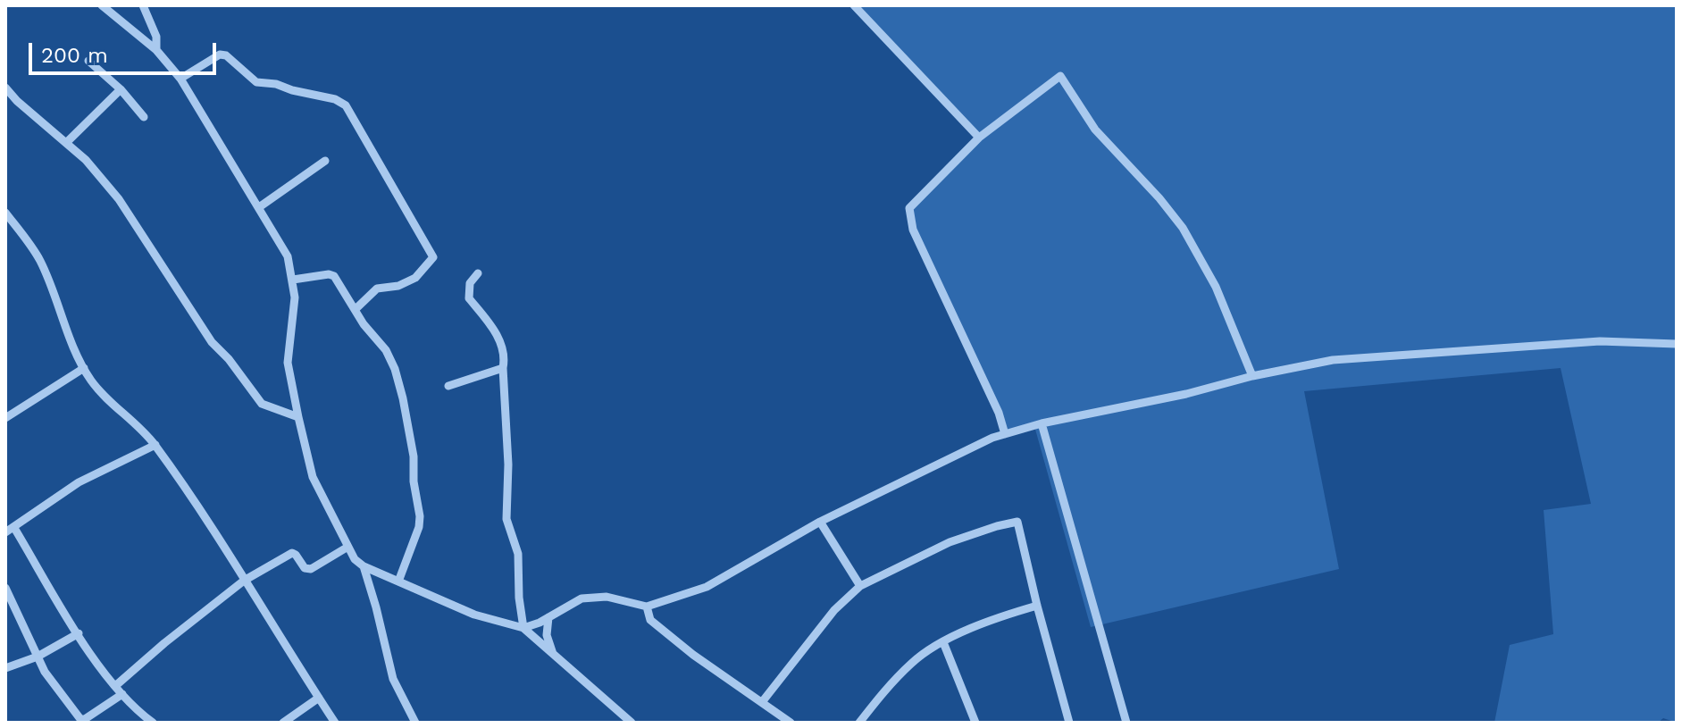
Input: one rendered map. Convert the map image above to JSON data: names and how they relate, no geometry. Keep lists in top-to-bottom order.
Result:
{
  "scale_bar": "200 m"
}
